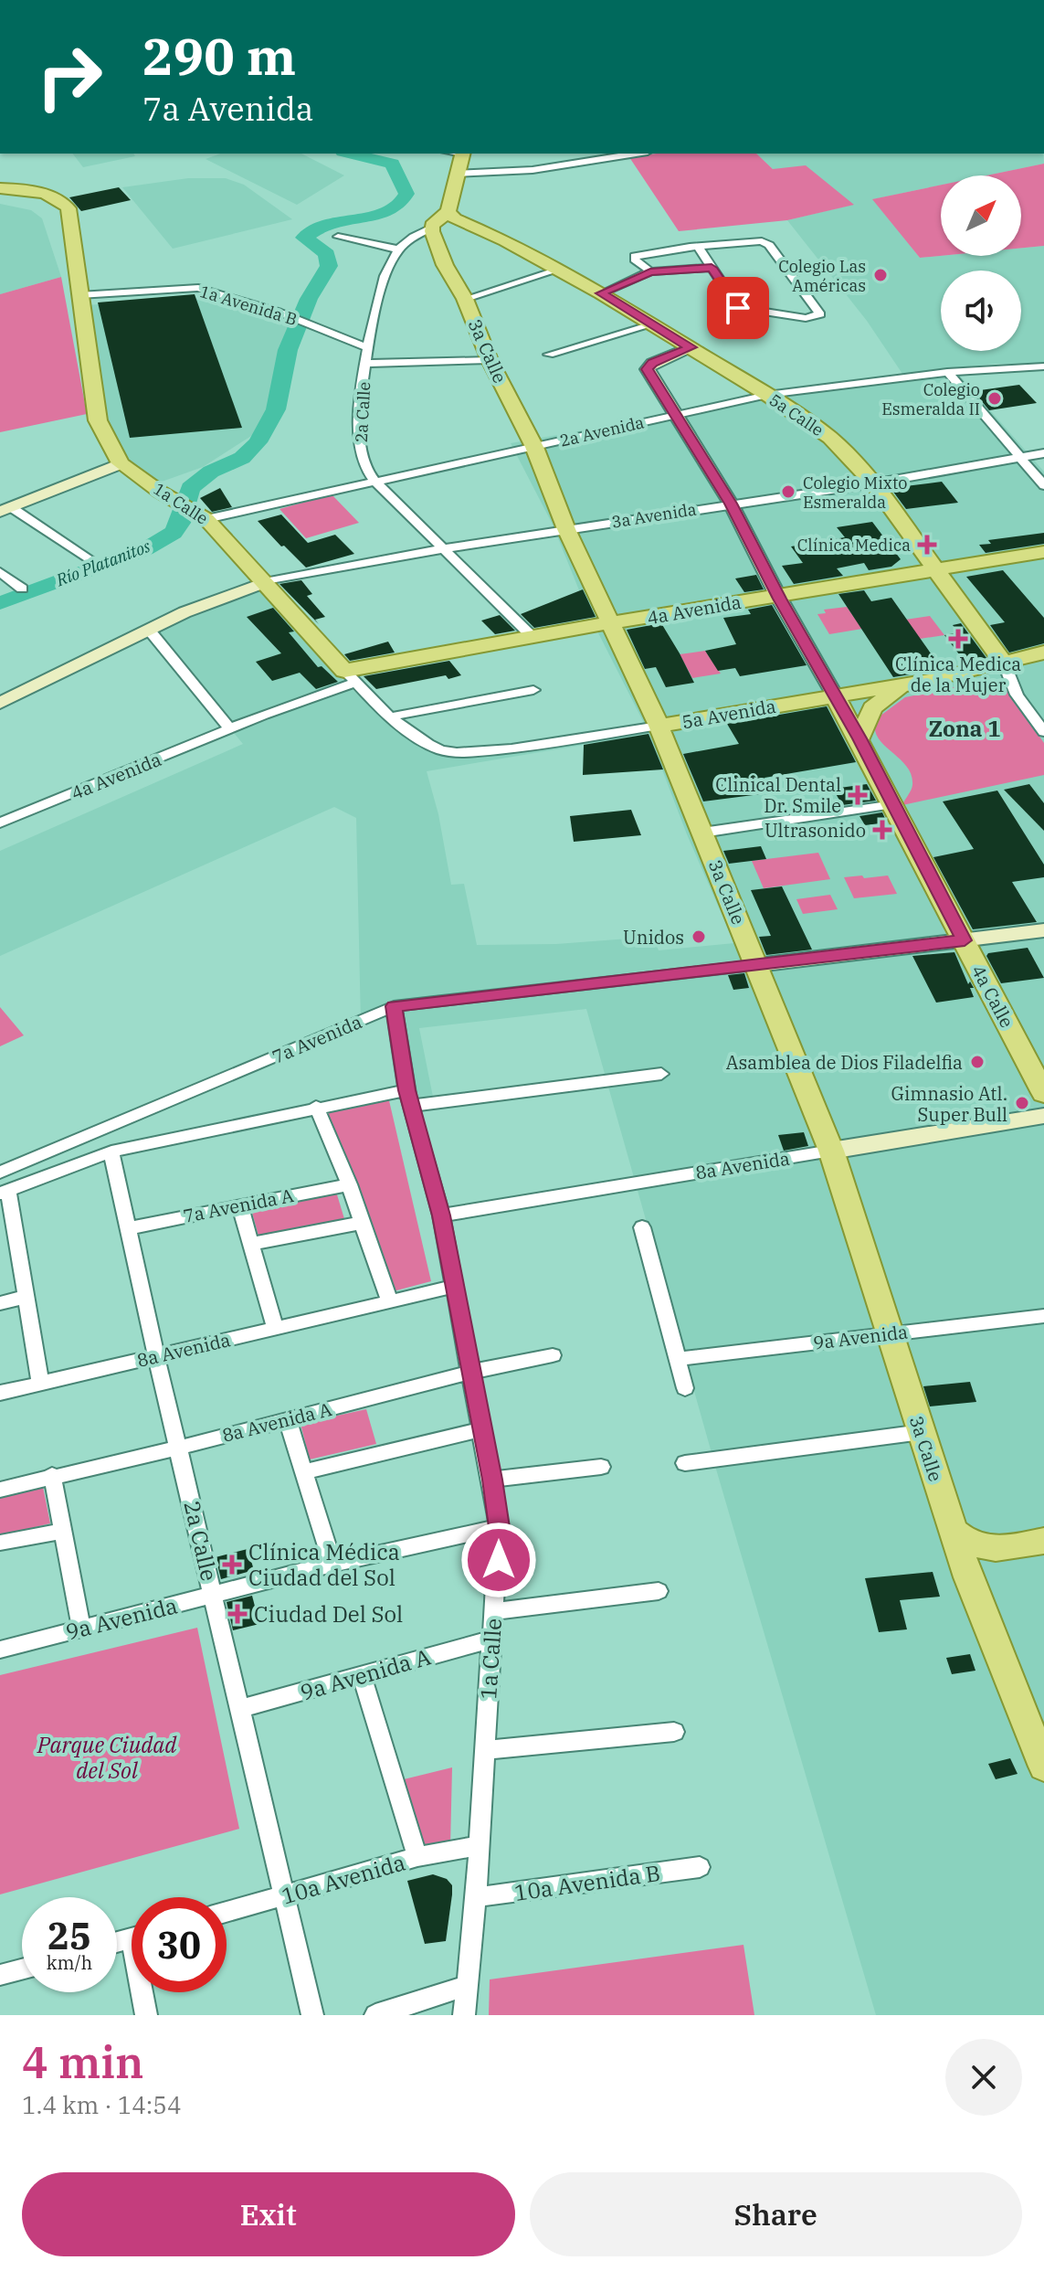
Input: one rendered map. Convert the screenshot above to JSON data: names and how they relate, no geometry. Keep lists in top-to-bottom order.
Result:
{
  "streets": {
    "main road": [
      "3a Calle",
      "5a Calle",
      "1a Calle",
      "4a Avenida",
      "5a Avenida",
      "4a Calle",
      "7a Avenida",
      "8a Avenida"
    ],
    "street": [
      "1a Avenida B",
      "2a Calle",
      "2a Avenida",
      "3a Avenida",
      "7a Avenida A",
      "9a Avenida",
      "8a Avenida A",
      "9a Avenida A",
      "10a Avenida",
      "10a Avenida B"
    ]
  },
  "crossings": [
    ["1a Avenida B", "2a Calle"],
    ["1a Avenida B", "1a Calle"],
    ["3a Calle", "5a Calle"],
    ["3a Calle", "2a Avenida"],
    ["3a Calle", "3a Avenida"],
    ["3a Calle", "4a Avenida"],
    ["3a Calle", "5a Avenida"],
    ["3a Calle", "7a Avenida"],
    ["3a Calle", "8a Avenida"],
    ["3a Calle", "9a Avenida"],
    ["2a Calle", "2a Avenida"],
    ["2a Calle", "3a Avenida"],
    ["2a Calle", "4a Avenida"],
    ["2a Calle", "8a Avenida"],
    ["2a Calle", "7a Avenida A"],
    ["2a Calle", "9a Avenida"],
    ["2a Calle", "8a Avenida A"],
    ["2a Calle", "9a Avenida A"],
    ["2a Calle", "10a Avenida"],
    ["5a Calle", "2a Avenida"],
    ["5a Calle", "3a Avenida"],
    ["5a Calle", "4a Avenida"],
    ["5a Calle", "5a Avenida"],
    ["5a Calle", "4a Calle"],
    ["2a Avenida", "1a Calle"],
    ["2a Avenida", "4a Calle"],
    ["1a Calle", "3a Avenida"],
    ["1a Calle", "4a Avenida"],
    ["1a Calle", "5a Avenida"],
    ["1a Calle", "7a Avenida"],
    ["1a Calle", "8a Avenida"],
    ["1a Calle", "9a Avenida"],
    ["1a Calle", "8a Avenida A"],
    ["1a Calle", "9a Avenida A"],
    ["1a Calle", "10a Avenida"],
    ["1a Calle", "10a Avenida B"],
    ["3a Avenida", "4a Calle"],
    ["4a Avenida", "4a Calle"],
    ["5a Avenida", "4a Calle"],
    ["4a Calle", "7a Avenida"]
  ],
  "districts": ["Zona 1"],
  "water": ["Río Platanitos"],
  "parks": ["Parque Ciudad del Sol"],
  "places": {
    "other": [
      "Colegio Las Américas",
      "Colegio Esmeralda II",
      "Colegio Mixto Esmeralda",
      "Unidos",
      "Asamblea de Dios Filadelfia",
      "Gimnasio Atl. Super Bull"
    ],
    "health": [
      "Clínica Medica",
      "Clínica Medica de la Mujer",
      "Clinical Dental Dr. Smile",
      "Ultrasonido",
      "Clínica Médica Ciudad del Sol",
      "Ciudad Del Sol"
    ]
  },
  "north": "top right",
  "page": {
    "turn": ["290 m", "7a Avenida"],
    "speed": "25 km/h",
    "limit": "30",
    "heading": ["4 min", "1.4 km · 14:54"],
    "buttons": ["Exit", "Share"]
  }
}
